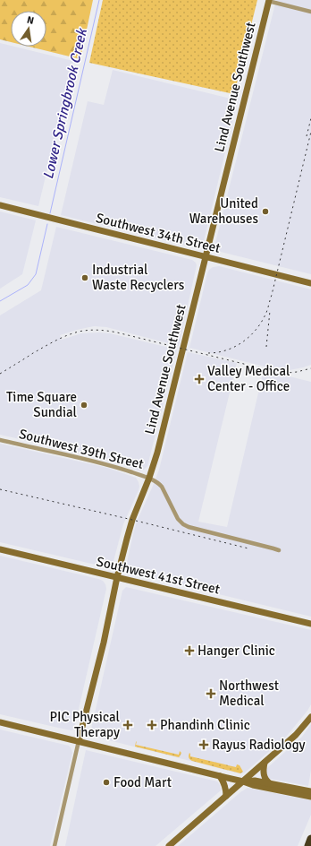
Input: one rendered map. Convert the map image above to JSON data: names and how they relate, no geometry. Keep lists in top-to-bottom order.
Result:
{
  "streets": {
    "main road": ["Lind Avenue Southwest", "Southwest 34th Street", "Southwest 41st Street"],
    "street": ["Southwest 39th Street"]
  },
  "crossings": [
    ["Lind Avenue Southwest", "Southwest 34th Street"],
    ["Lind Avenue Southwest", "Southwest 39th Street"],
    ["Lind Avenue Southwest", "Southwest 41st Street"]
  ],
  "water": ["Lower Springbrook Creek"],
  "places": {
    "other": [
      "United Warehouses",
      "Industrial Waste Recyclers",
      "Time Square Sundial",
      "Food Mart"
    ],
    "health": [
      "Valley Medical Center - Office",
      "Hanger Clinic",
      "Northwest Medical",
      "PIC Physical Therapy",
      "Phandinh Clinic",
      "Rayus Radiology"
    ]
  },
  "north": "top"
}
